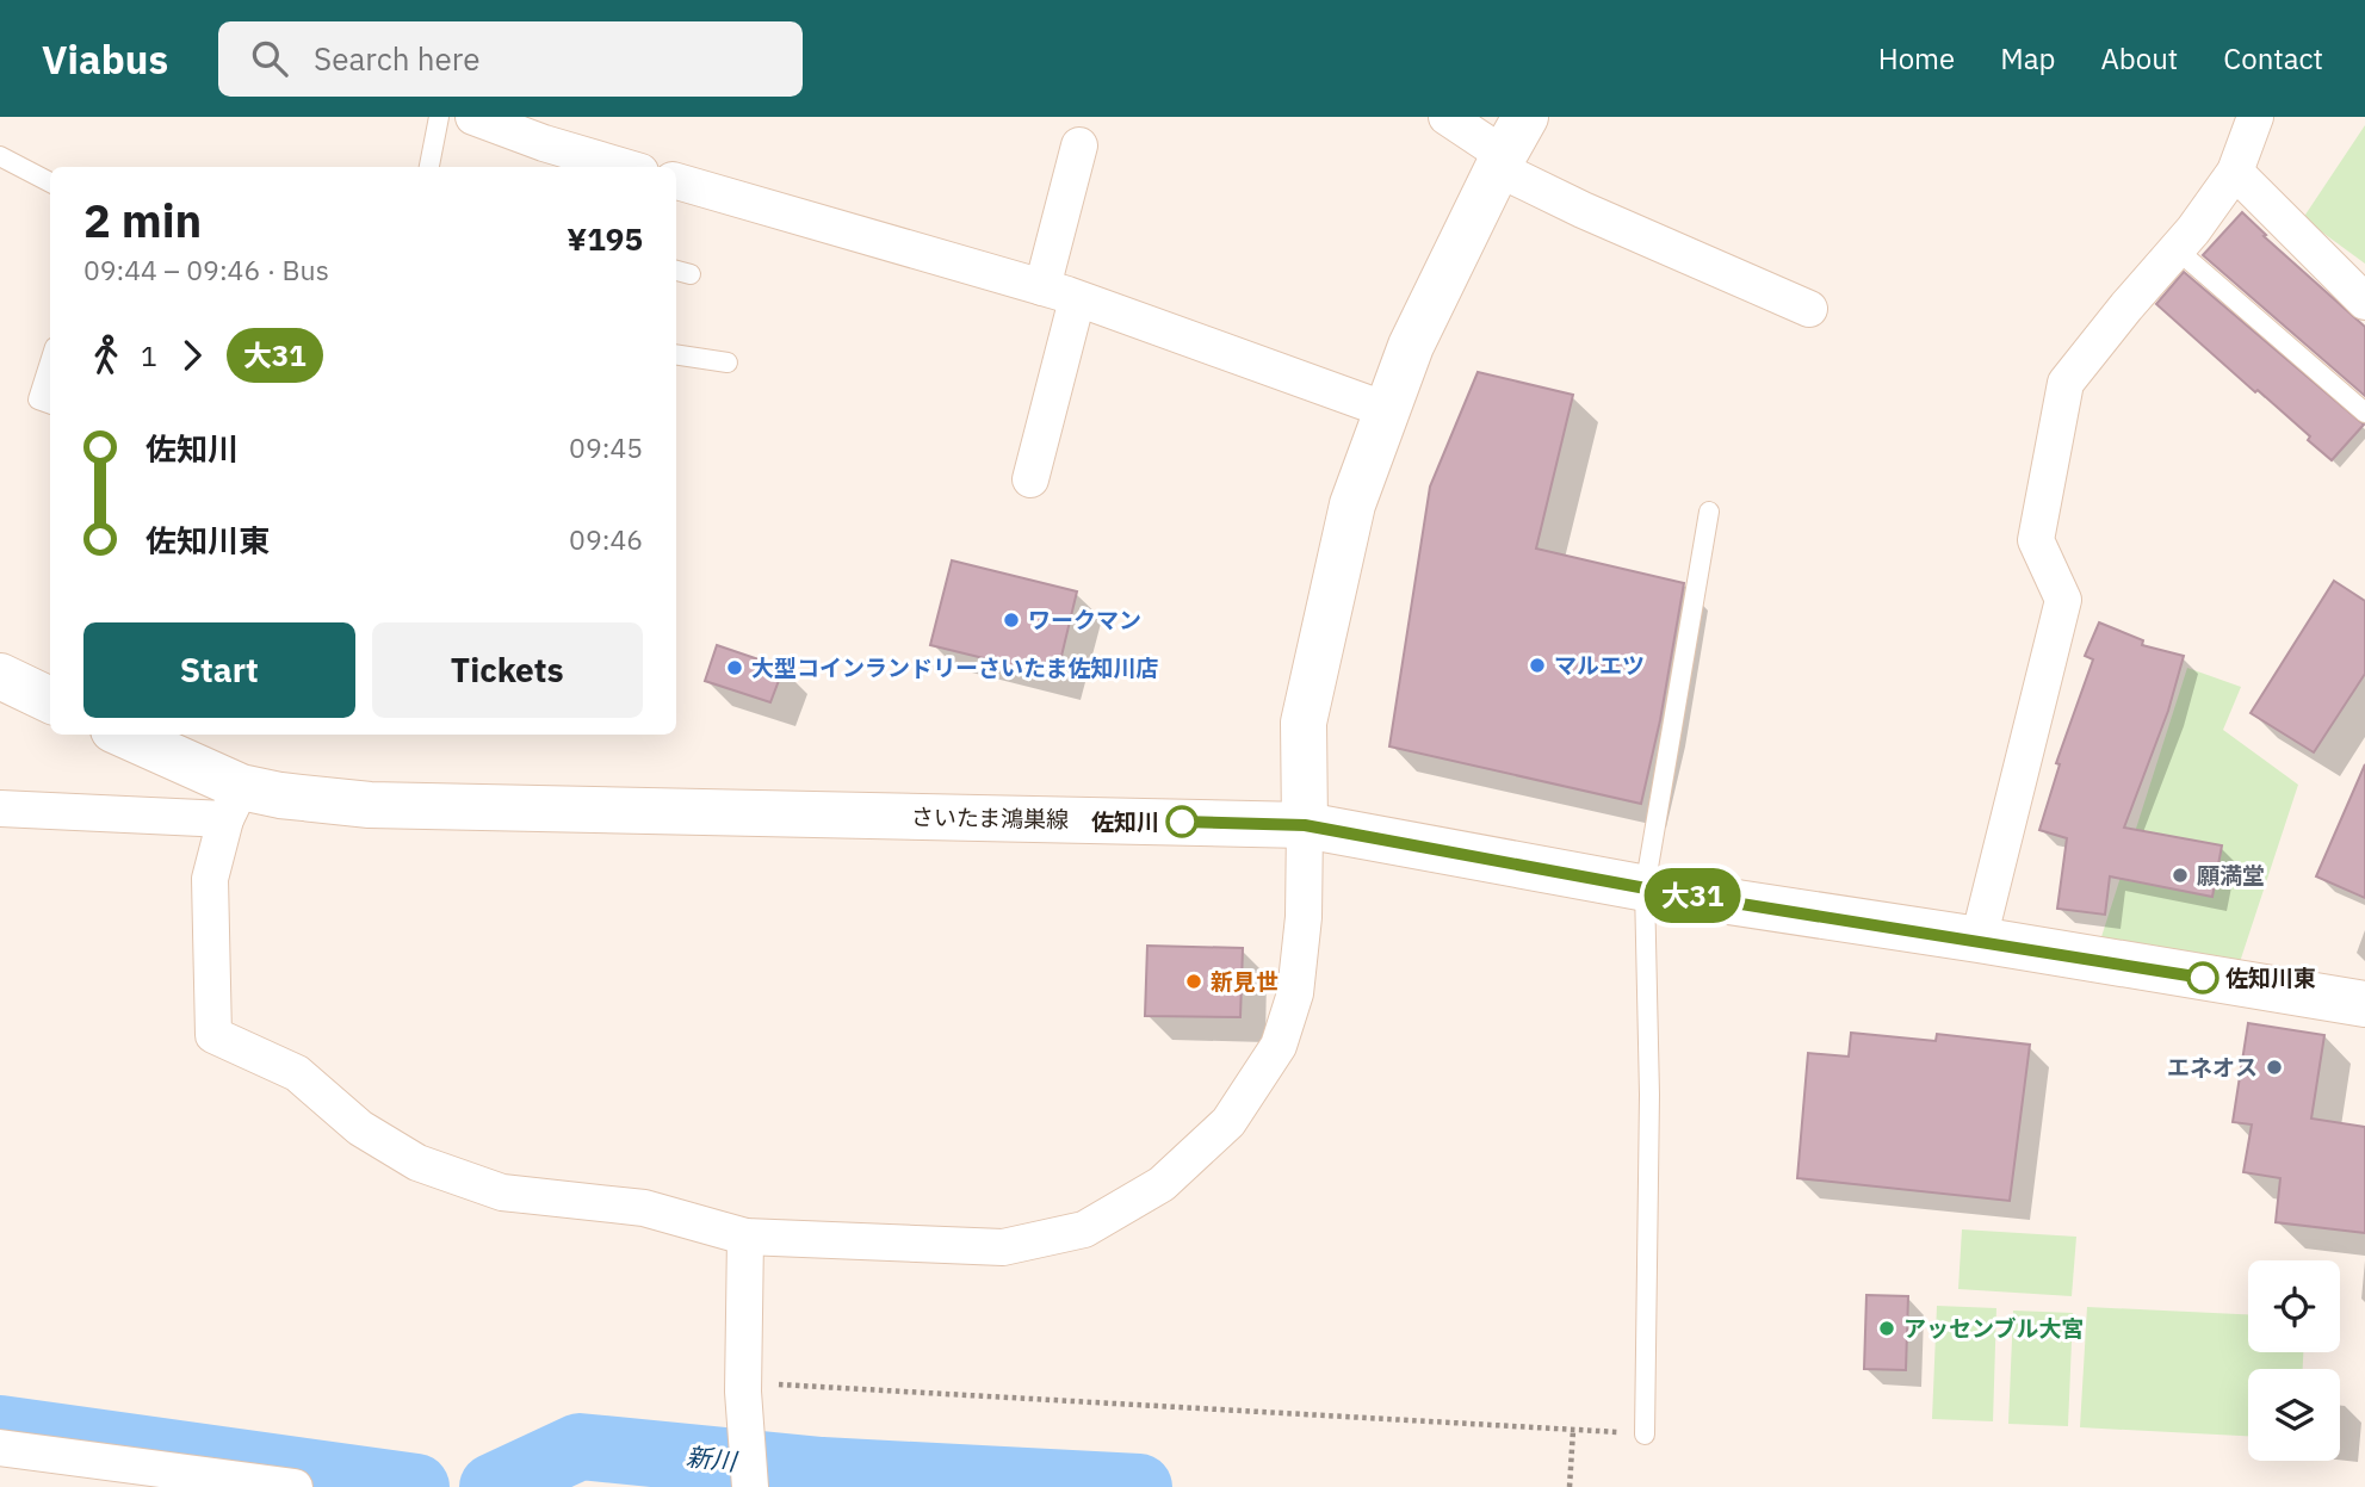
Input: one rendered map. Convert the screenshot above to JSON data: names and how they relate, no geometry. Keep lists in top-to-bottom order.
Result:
{
  "streets": {
    "main road": ["さいたま鴻巣線"]
  },
  "water": ["新川"],
  "places": [
    "ワークマン",
    "マルエツ",
    "大型コインランドリーさいたま佐知川店",
    "佐知川",
    "願満堂",
    "佐知川東",
    "新見世",
    "エネオス",
    "アッセンブル大宮"
  ],
  "lines": ["bus line 大31"],
  "page": {
    "header": "Viabus",
    "search": "Search here",
    "nav": [
      "Home",
      "Map",
      "About",
      "Contact"
    ],
    "on_map": "大31",
    "heading": ["2 min", "09:44 – 09:46 · Bus", "¥195"],
    "legs": ["1", "大31"],
    "list": [
      {
        "name": "佐知川",
        "value": "09:45"
      },
      {
        "name": "佐知川東",
        "value": "09:46"
      }
    ],
    "buttons": ["Start", "Tickets"]
  }
}
